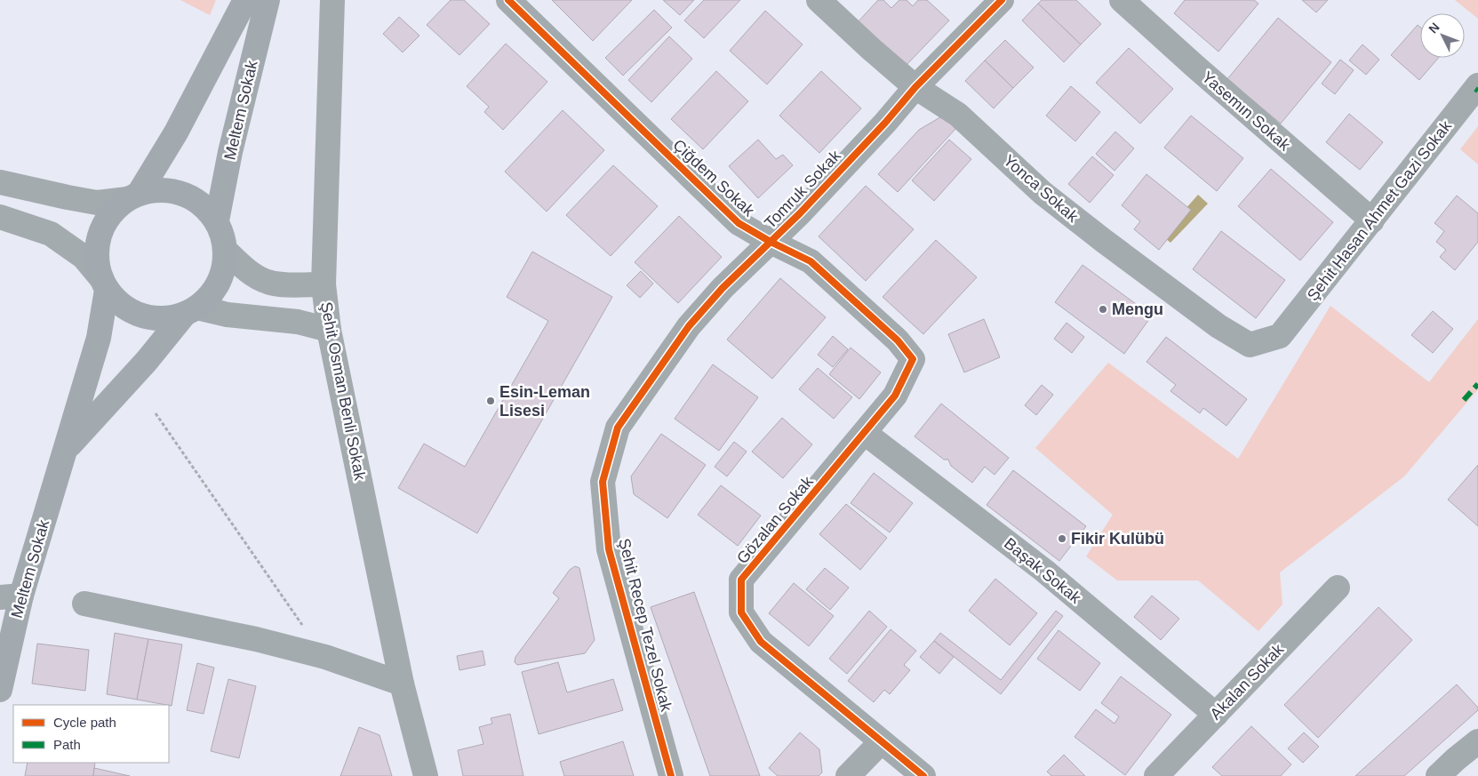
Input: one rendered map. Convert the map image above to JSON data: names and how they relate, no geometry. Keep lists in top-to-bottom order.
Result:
{
  "streets": {
    "main road": ["Meltem Sokak"],
    "street": [
      "Yasemın Sokak",
      "Çiğdem Sokak",
      "Yonca Sokak",
      "Tomruk Sokak",
      "Şehit Hasan Ahmet Gazi Sokak",
      "Şehit Osman Benli Sokak",
      "Gözalan Sokak",
      "Başak Sokak",
      "Şehit Recep Tezel Sokak",
      "Akalan Sokak"
    ]
  },
  "crossings": [
    ["Yasemın Sokak", "Şehit Hasan Ahmet Gazi Sokak"],
    ["Çiğdem Sokak", "Tomruk Sokak"],
    ["Çiğdem Sokak", "Gözalan Sokak"],
    ["Yonca Sokak", "Tomruk Sokak"],
    ["Yonca Sokak", "Şehit Hasan Ahmet Gazi Sokak"],
    ["Tomruk Sokak", "Şehit Recep Tezel Sokak"],
    ["Gözalan Sokak", "Başak Sokak"],
    ["Başak Sokak", "Akalan Sokak"]
  ],
  "places": ["Mengu", "Esin-Leman Lisesi", "Fikir Kulübü"],
  "legend": ["Cycle path", "Path"],
  "north": "top left"
}
